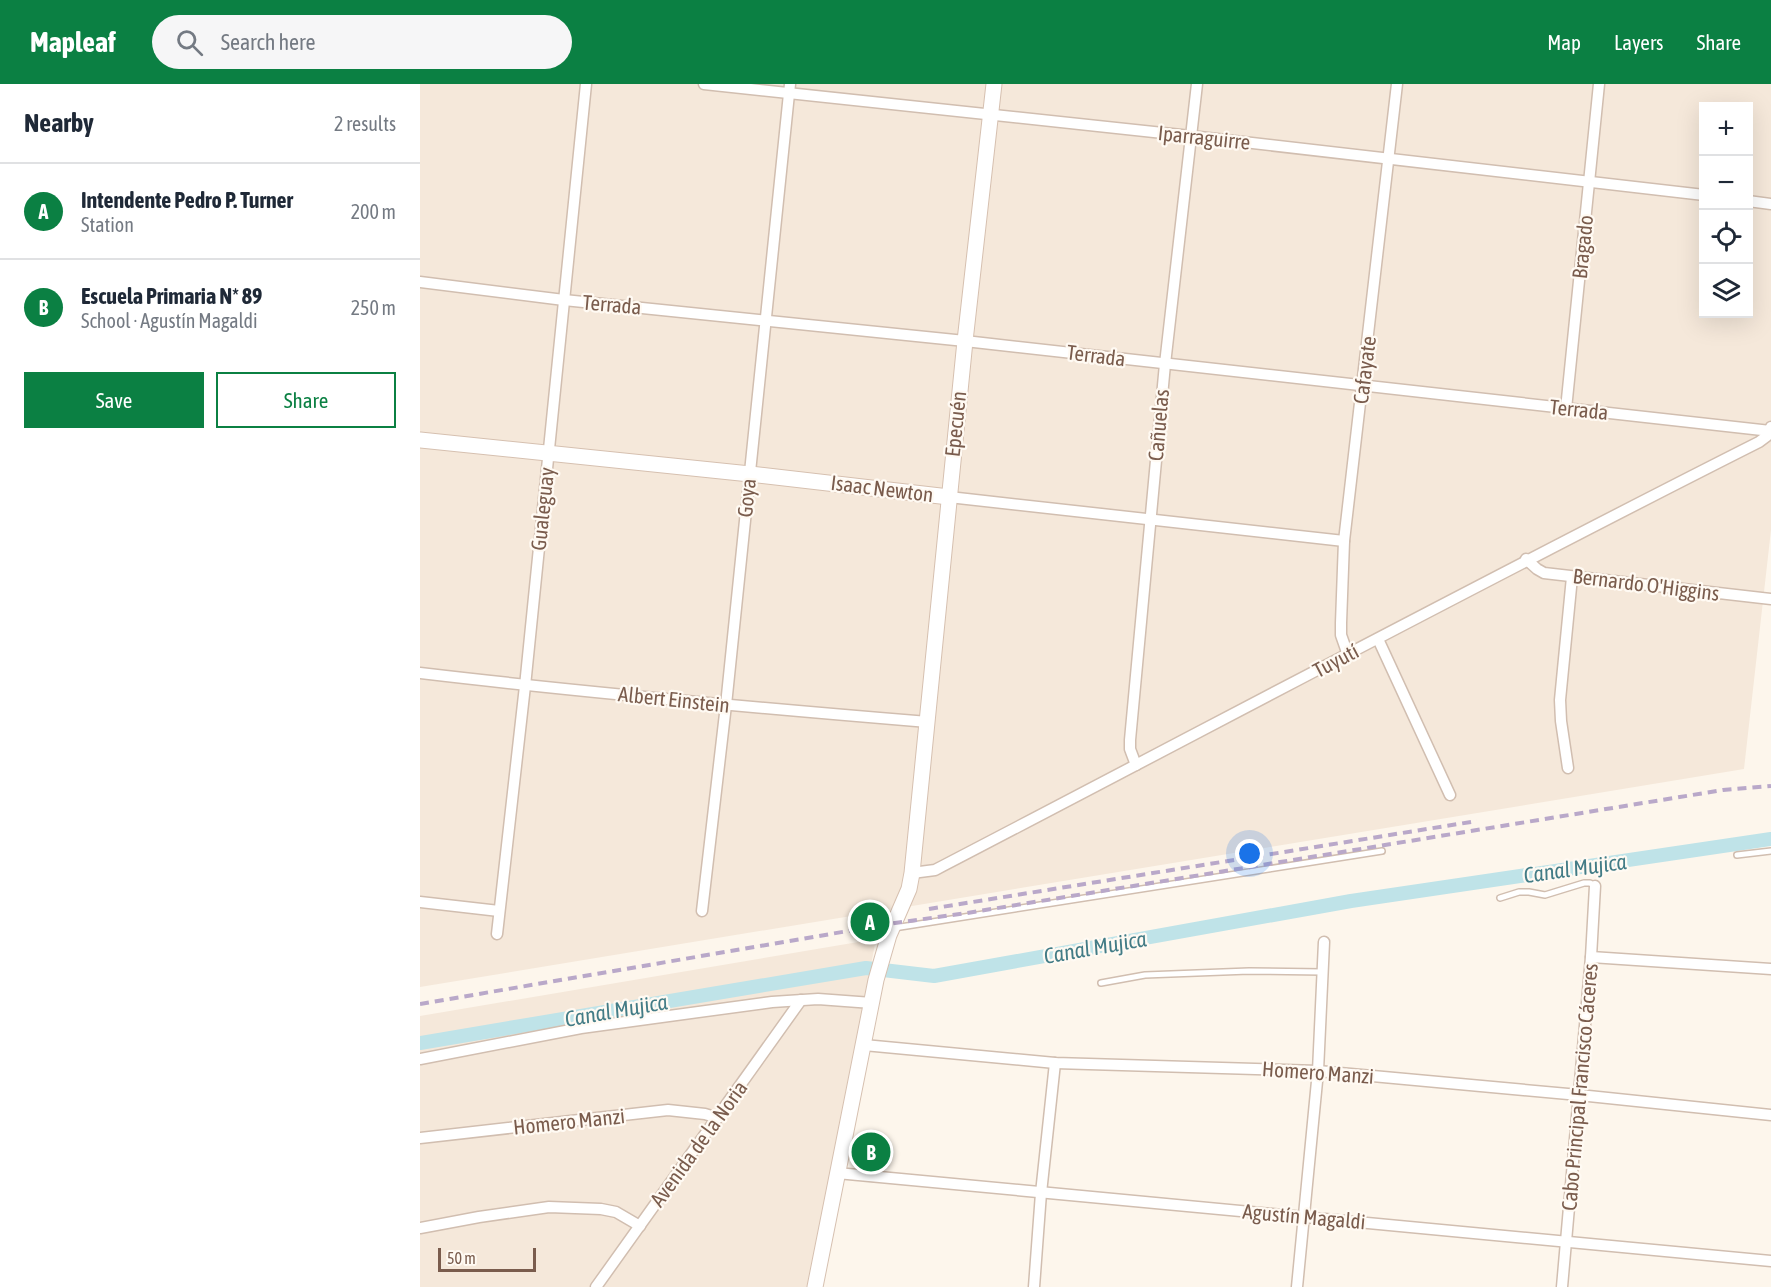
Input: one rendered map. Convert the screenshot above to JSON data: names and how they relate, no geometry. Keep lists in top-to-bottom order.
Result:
{
  "streets": {
    "street": [
      "Iparraguirre",
      "Bragado",
      "Terrada",
      "Cafayate",
      "Epecuén",
      "Cañuelas",
      "Isaac Newton",
      "Goya",
      "Gualeguay",
      "Bernardo O'Higgins",
      "Tuyutí",
      "Albert Einstein",
      "Homero Manzi",
      "Cabo Principal Francisco Cáceres",
      "Avenida de la Noria",
      "Agustín Magaldi"
    ]
  },
  "crossings": [
    ["Iparraguirre", "Bragado"],
    ["Iparraguirre", "Cafayate"],
    ["Iparraguirre", "Epecuén"],
    ["Iparraguirre", "Cañuelas"],
    ["Iparraguirre", "Goya"],
    ["Bragado", "Terrada"],
    ["Terrada", "Cafayate"],
    ["Terrada", "Epecuén"],
    ["Terrada", "Cañuelas"],
    ["Terrada", "Goya"],
    ["Terrada", "Gualeguay"],
    ["Terrada", "Tuyutí"],
    ["Cafayate", "Isaac Newton"],
    ["Cafayate", "Tuyutí"],
    ["Epecuén", "Isaac Newton"],
    ["Epecuén", "Tuyutí"],
    ["Epecuén", "Albert Einstein"],
    ["Epecuén", "Homero Manzi"],
    ["Epecuén", "Agustín Magaldi"],
    ["Cañuelas", "Isaac Newton"],
    ["Cañuelas", "Tuyutí"],
    ["Isaac Newton", "Goya"],
    ["Isaac Newton", "Gualeguay"],
    ["Goya", "Albert Einstein"],
    ["Gualeguay", "Albert Einstein"],
    ["Bernardo O'Higgins", "Tuyutí"],
    ["Homero Manzi", "Cabo Principal Francisco Cáceres"],
    ["Homero Manzi", "Avenida de la Noria"],
    ["Cabo Principal Francisco Cáceres", "Agustín Magaldi"]
  ],
  "water": ["Canal Mujica"],
  "scale_bar": "50 m",
  "page": {
    "header": "Mapleaf",
    "search": "Search here",
    "nav": ["Map", "Layers", "Share"],
    "heading": ["Nearby", "2 results"],
    "map_buttons": ["+", "−"],
    "list": [
      {
        "mark": "A",
        "name": "Intendente Pedro P. Turner",
        "note": "Station",
        "value": "200 m"
      },
      {
        "mark": "B",
        "name": "Escuela Primaria N* 89",
        "note": "School · Agustín Magaldi",
        "value": "250 m"
      }
    ],
    "buttons": ["Save", "Share"],
    "pins": ["A", "B"],
    "scale": "50 m"
  }
}
